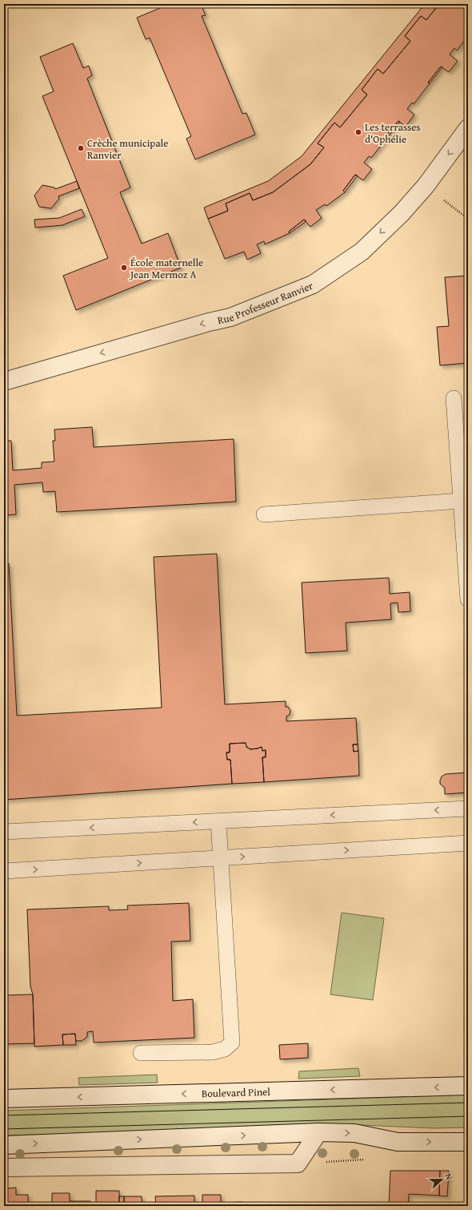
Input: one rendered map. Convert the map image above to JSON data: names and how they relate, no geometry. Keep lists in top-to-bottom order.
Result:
{
  "streets": {
    "street": ["Rue Professeur Ranvier", "Boulevard Pinel"]
  },
  "one_way": ["Rue Professeur Ranvier"],
  "places": ["Les terrasses d'Ophélie", "Crèche municipale Ranvier", "École maternelle Jean Mermoz A"],
  "north": "right"
}
